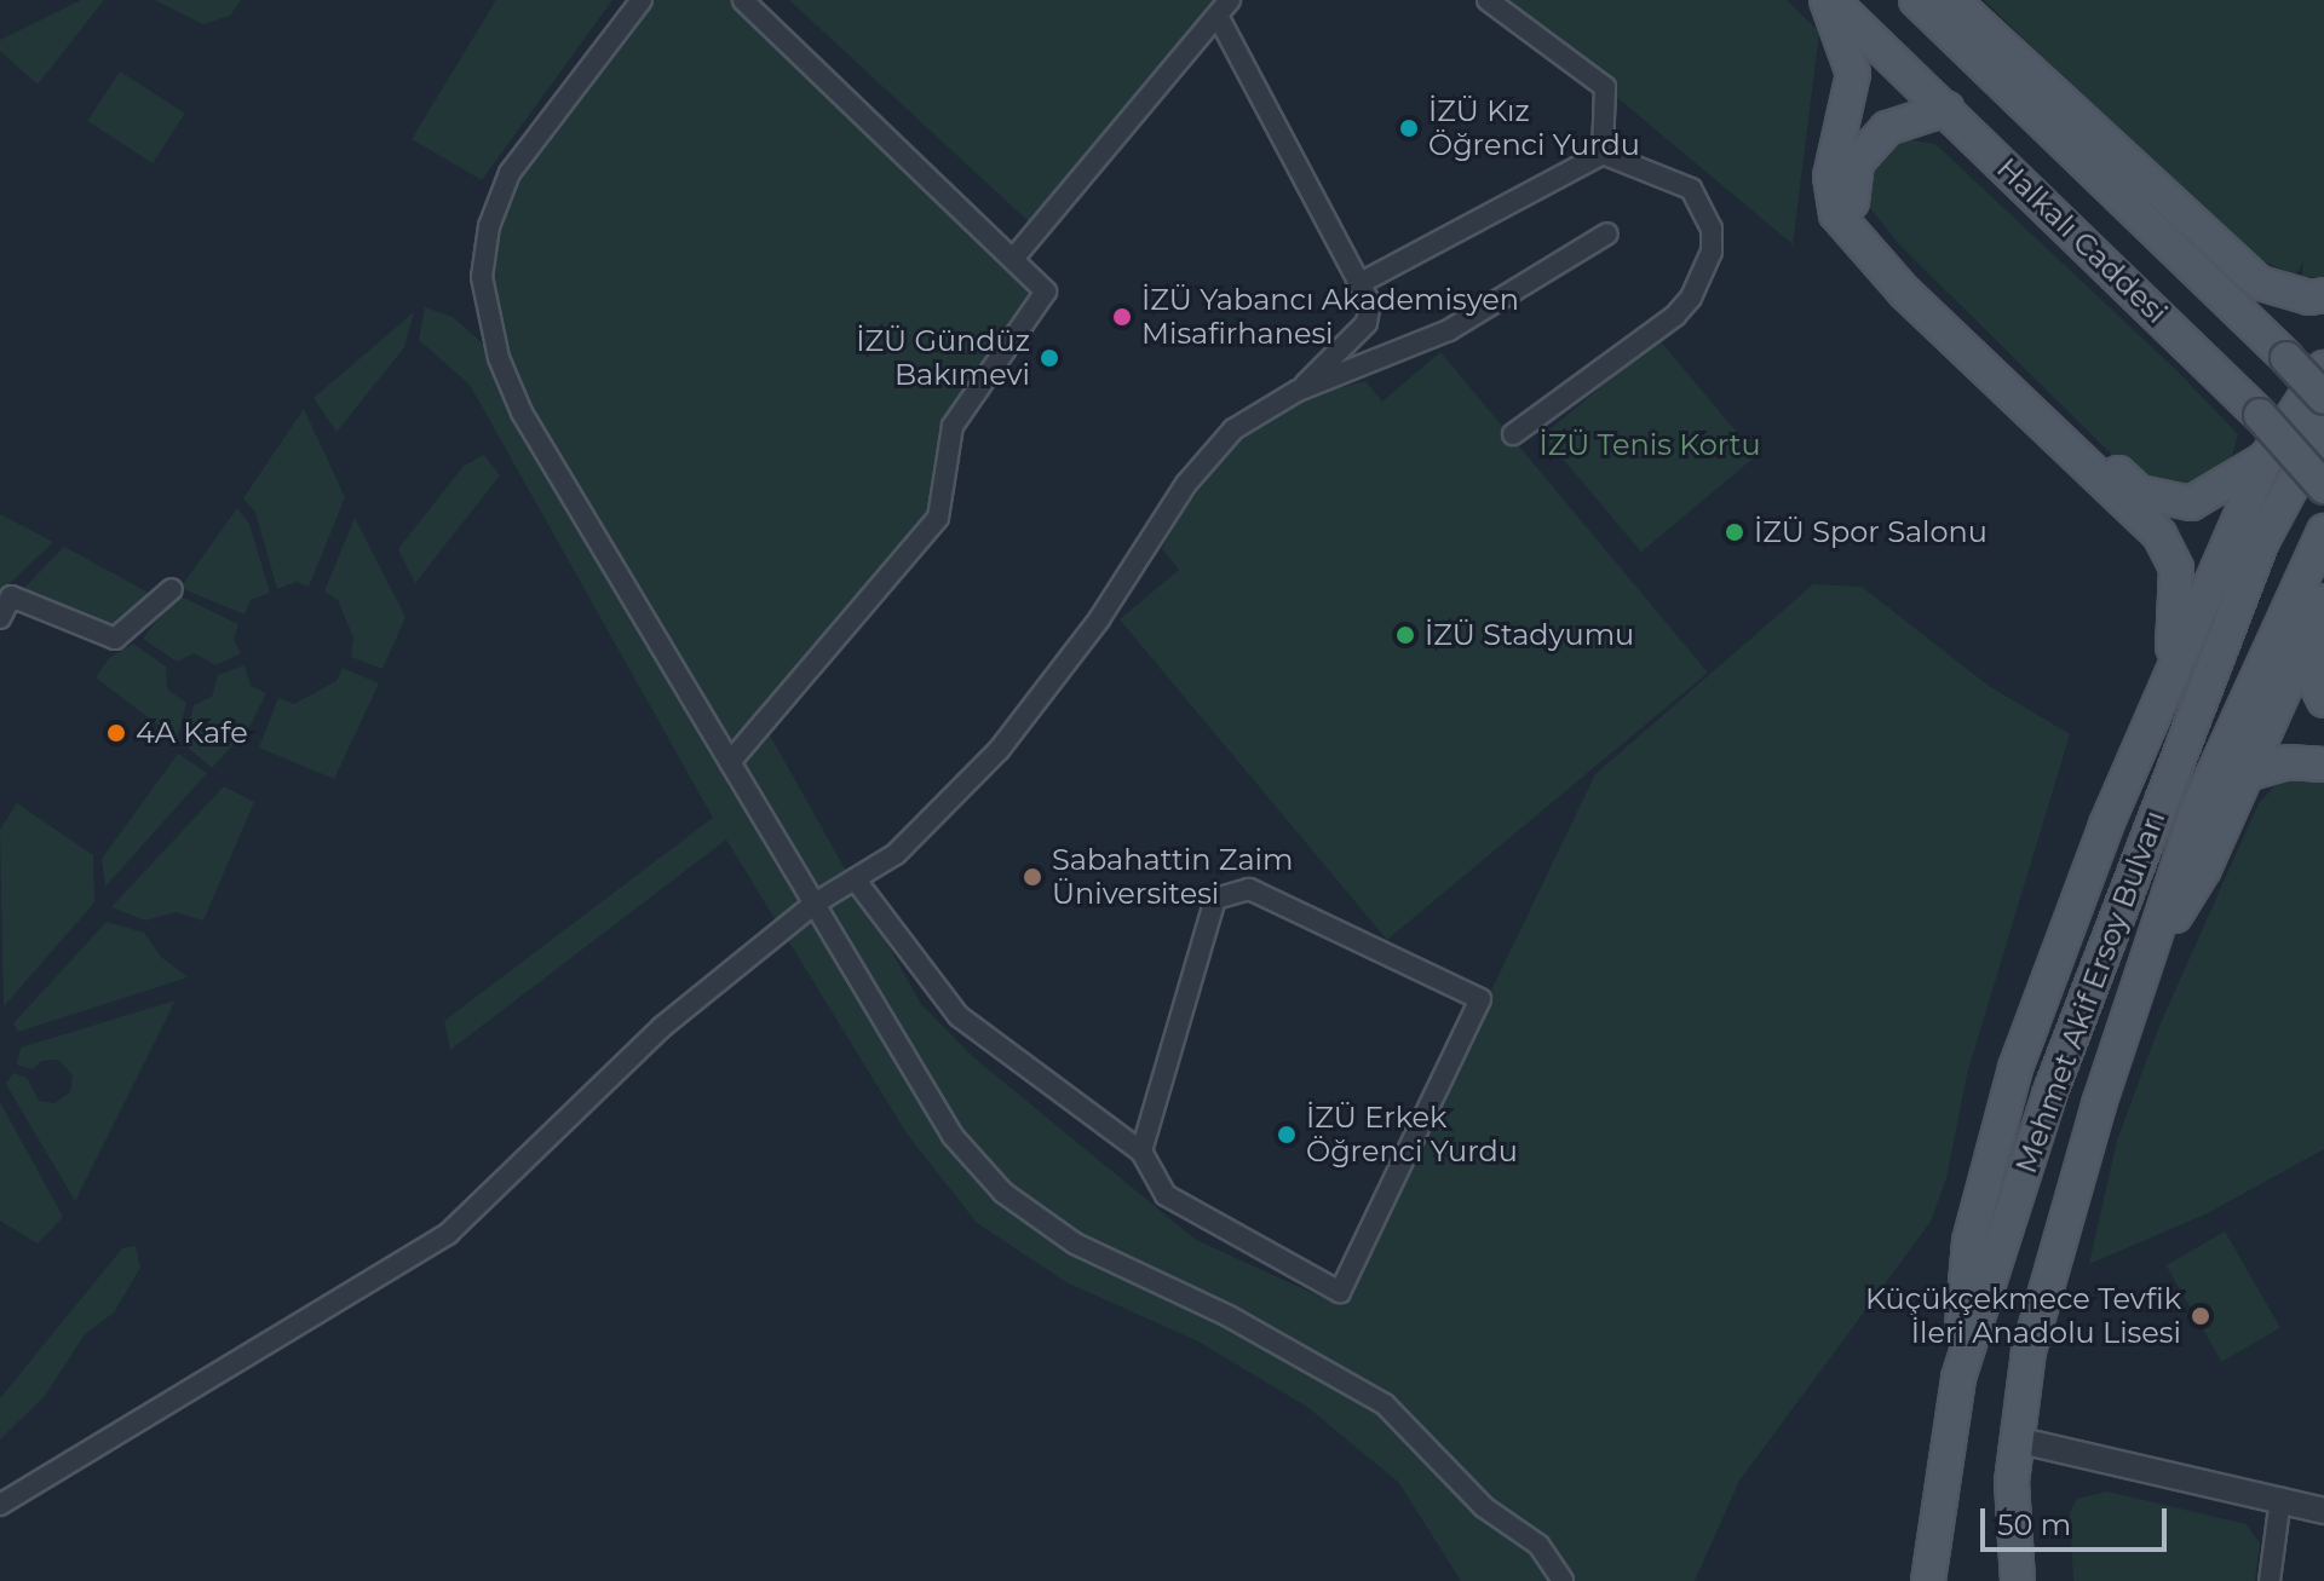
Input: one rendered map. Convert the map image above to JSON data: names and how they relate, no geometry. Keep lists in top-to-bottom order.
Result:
{
  "streets": {
    "main road": ["Halkalı Caddesi", "Mehmet Akif Ersoy Bulvarı"]
  },
  "parks": ["İZÜ Tenis Kortu"],
  "places": [
    "İZÜ Kız Öğrenci Yurdu",
    "İZÜ Yabancı Akademisyen Misafirhanesi",
    "İZÜ Gündüz Bakımevi",
    "İZÜ Spor Salonu",
    "İZÜ Stadyumu",
    "4A Kafe",
    "Sabahattin Zaim Üniversitesi",
    "İZÜ Erkek Öğrenci Yurdu",
    "Küçükçekmece Tevfik İleri Anadolu Lisesi"
  ],
  "scale_bar": "50 m"
}
